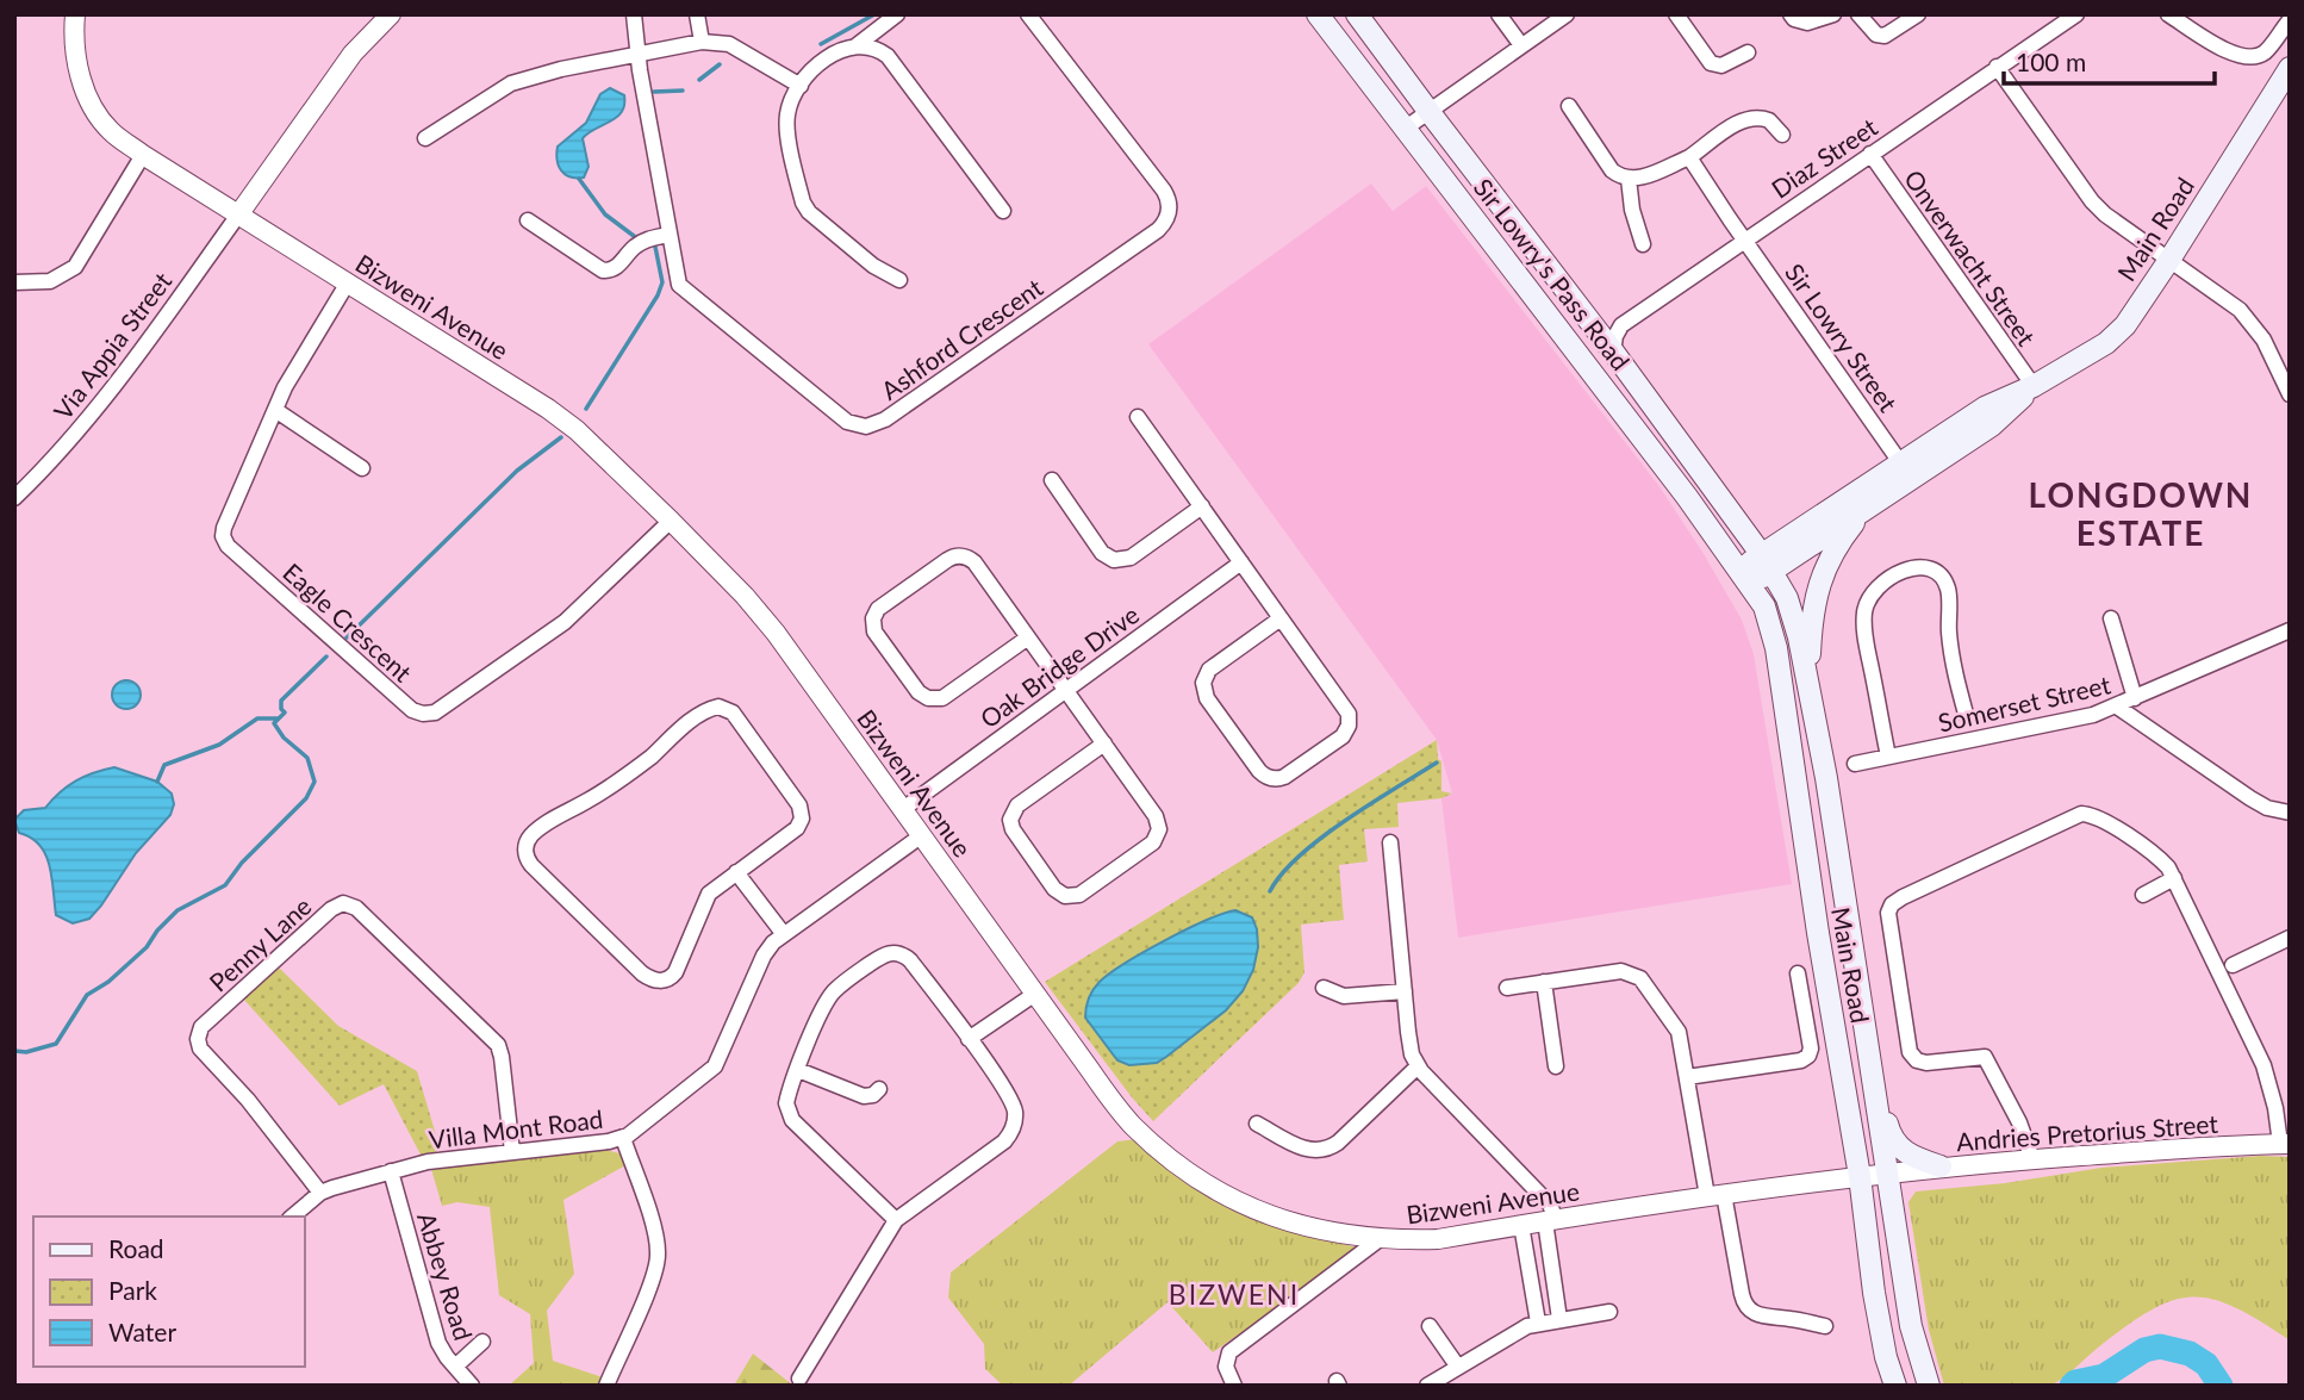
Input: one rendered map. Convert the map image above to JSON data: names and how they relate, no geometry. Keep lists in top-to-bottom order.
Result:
{
  "streets": {
    "main road": ["Main Road", "Sir Lowry's Pass Road"],
    "street": [
      "Diaz Street",
      "Onverwacht Street",
      "Bizweni Avenue",
      "Sir Lowry Street",
      "Ashford Crescent",
      "Via Appia Street",
      "Eagle Crescent",
      "Oak Bridge Drive",
      "Somerset Street",
      "Penny Lane",
      "Villa Mont Road",
      "Andries Pretorius Street",
      "Abbey Road"
    ]
  },
  "crossings": [
    ["Diaz Street", "Onverwacht Street"],
    ["Diaz Street", "Sir Lowry's Pass Road"],
    ["Diaz Street", "Sir Lowry Street"],
    ["Main Road", "Onverwacht Street"],
    ["Main Road", "Sir Lowry's Pass Road"],
    ["Main Road", "Bizweni Avenue"],
    ["Main Road", "Sir Lowry Street"],
    ["Main Road", "Andries Pretorius Street"],
    ["Bizweni Avenue", "Via Appia Street"],
    ["Bizweni Avenue", "Eagle Crescent"],
    ["Bizweni Avenue", "Oak Bridge Drive"],
    ["Bizweni Avenue", "Villa Mont Road"],
    ["Bizweni Avenue", "Andries Pretorius Street"],
    ["Penny Lane", "Villa Mont Road"],
    ["Villa Mont Road", "Abbey Road"]
  ],
  "districts": ["LONGDOWN ESTATE", "BIZWENI"],
  "legend": ["Road", "Park", "Water"],
  "scale_bar": "100 m"
}
